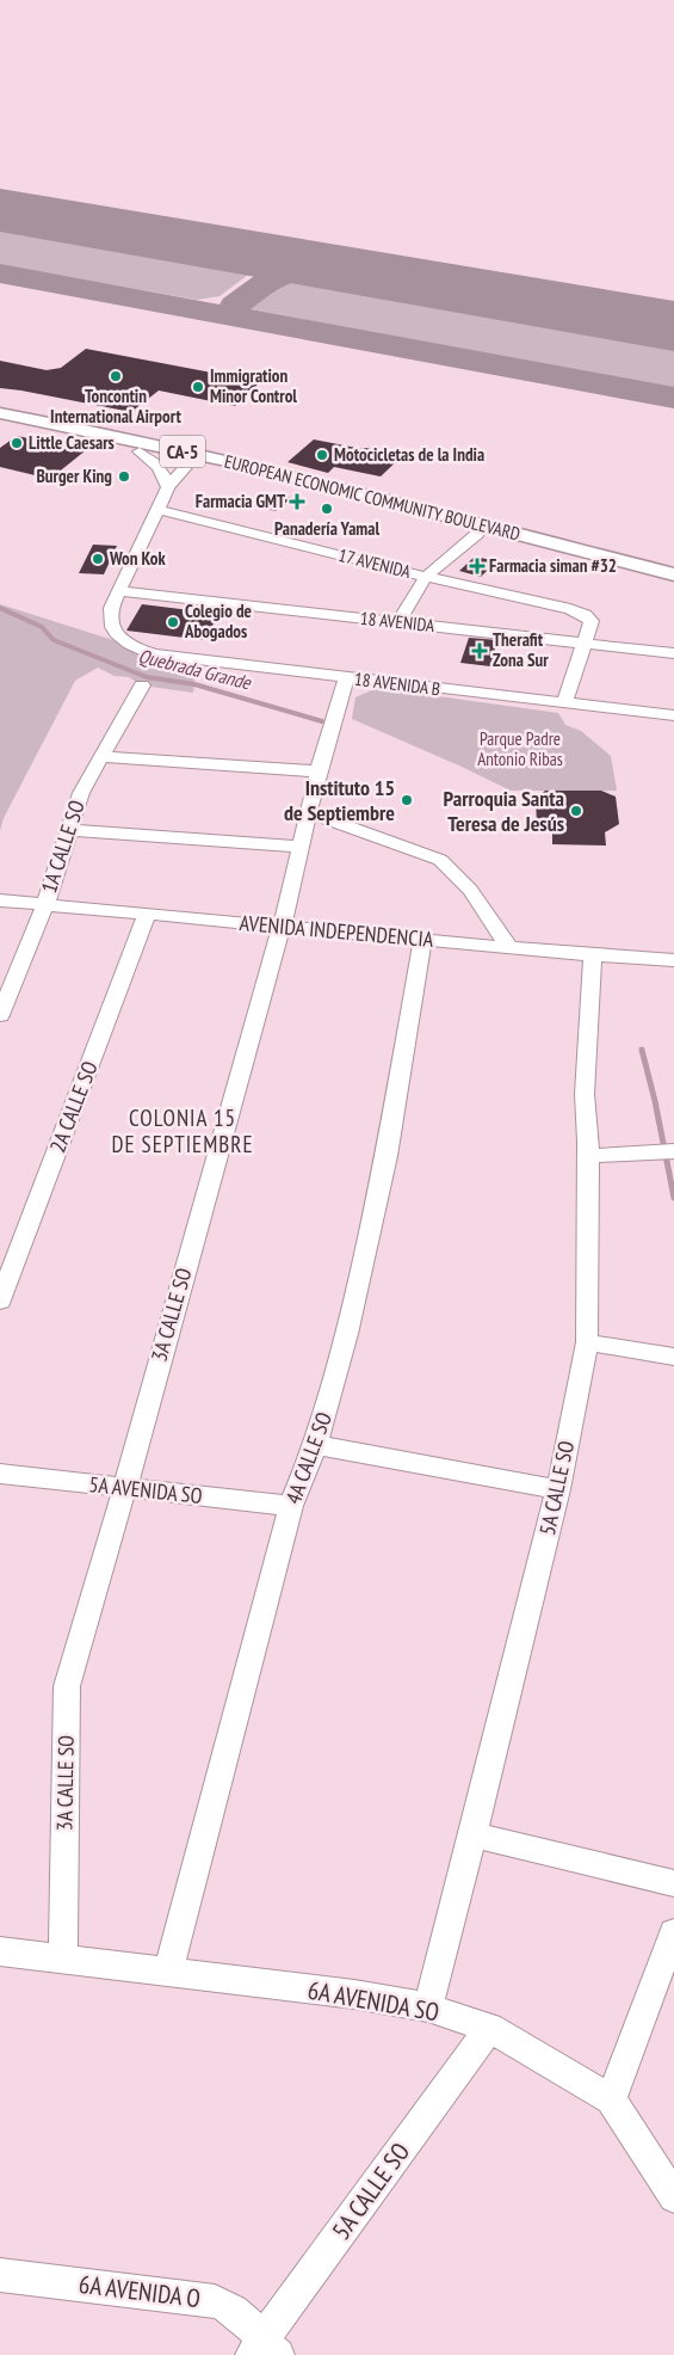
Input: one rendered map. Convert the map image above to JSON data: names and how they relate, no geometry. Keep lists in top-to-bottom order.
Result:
{
  "streets": {
    "main road": ["CA-5", "EUROPEAN ECONOMIC COMMUNITY BOULEVARD"],
    "street": [
      "17 AVENIDA",
      "18 AVENIDA",
      "18 AVENIDA B",
      "1A CALLE SO",
      "AVENIDA INDEPENDENCIA",
      "2A CALLE SO",
      "3A CALLE SO",
      "4A CALLE SO",
      "5A CALLE SO",
      "5A AVENIDA SO",
      "6A AVENIDA SO",
      "6A AVENIDA O"
    ]
  },
  "crossings": [
    ["17 AVENIDA", "18 AVENIDA"],
    ["18 AVENIDA", "18 AVENIDA B"],
    ["18 AVENIDA B", "3A CALLE SO"],
    ["1A CALLE SO", "AVENIDA INDEPENDENCIA"],
    ["AVENIDA INDEPENDENCIA", "2A CALLE SO"],
    ["AVENIDA INDEPENDENCIA", "3A CALLE SO"],
    ["AVENIDA INDEPENDENCIA", "4A CALLE SO"],
    ["AVENIDA INDEPENDENCIA", "5A CALLE SO"],
    ["3A CALLE SO", "5A AVENIDA SO"],
    ["3A CALLE SO", "6A AVENIDA SO"],
    ["4A CALLE SO", "5A AVENIDA SO"],
    ["4A CALLE SO", "6A AVENIDA SO"],
    ["5A CALLE SO", "6A AVENIDA SO"],
    ["5A CALLE SO", "6A AVENIDA O"]
  ],
  "districts": ["COLONIA 15 DE SEPTIEMBRE"],
  "water": ["Quebrada Grande"],
  "parks": ["Parque Padre Antonio Ribas"],
  "places": {
    "other": [
      "Toncontin International Airport",
      "Immigration Minor Control",
      "Little Caesars",
      "Motocicletas de la India",
      "Burger King",
      "Panadería Yamal",
      "Won Kok",
      "Colegio de Abogados",
      "Instituto 15 de Septiembre",
      "Parroquia Santa Teresa de Jesús"
    ],
    "health": ["Farmacia GMT", "Farmacia siman #32", "Therafit Zona Sur"]
  }
}
